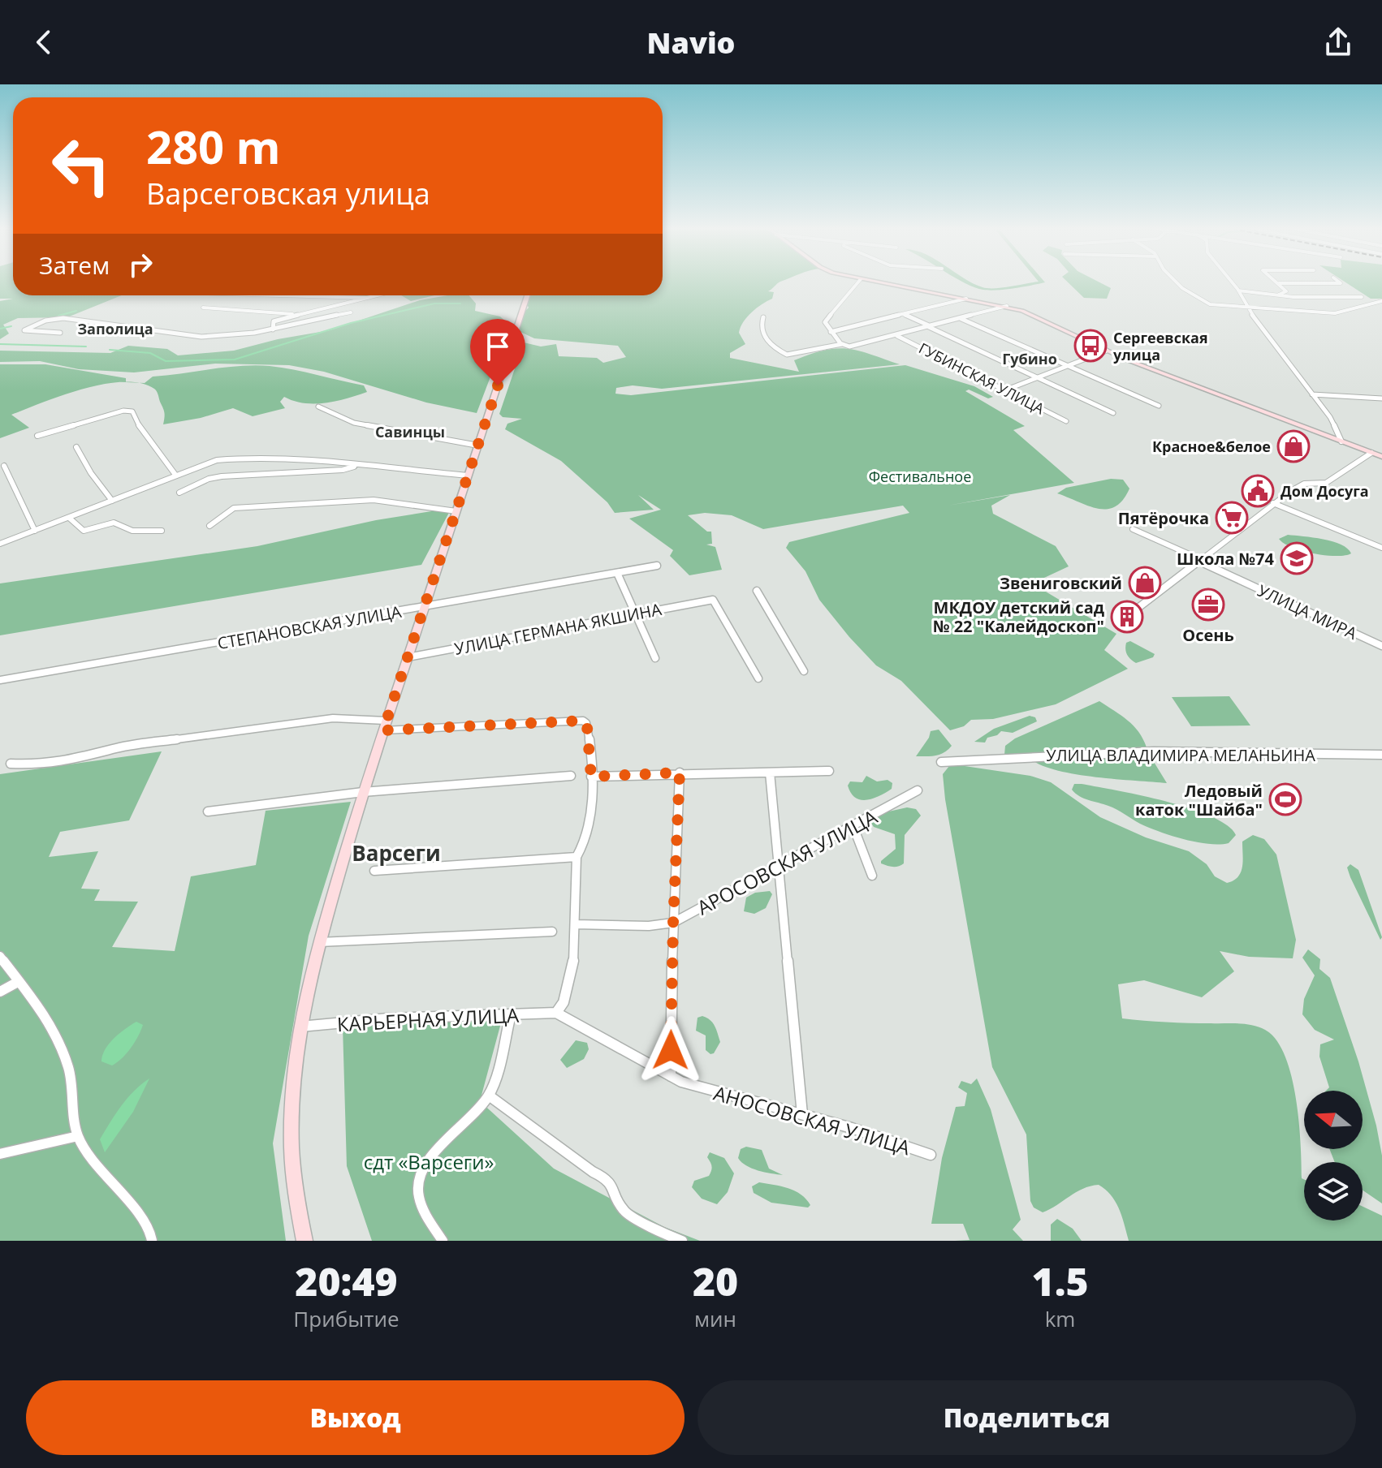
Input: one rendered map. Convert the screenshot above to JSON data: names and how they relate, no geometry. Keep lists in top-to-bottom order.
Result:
{
  "streets": {
    "street": [
      "ГУБИНСКАЯ УЛИЦА",
      "УЛИЦА МИРА",
      "СТЕПАНОВСКАЯ УЛИЦА",
      "УЛИЦА ГЕРМАНА ЯКШИНА",
      "УЛИЦА ВЛАДИМИРА МЕЛАНЬИНА",
      "АРОСОВСКАЯ УЛИЦА",
      "КАРЬЕРНАЯ УЛИЦА",
      "АНОСОВСКАЯ УЛИЦА"
    ]
  },
  "crossings": [
    ["КАРЬЕРНАЯ УЛИЦА", "АНОСОВСКАЯ УЛИЦА"]
  ],
  "districts": [
    "Заполица",
    "Губино",
    "Савинцы",
    "Варсеги"
  ],
  "parks": ["Фестивальное", "сдт «Варсеги»"],
  "places": {
    "bus stop": ["Сергеевская улица"],
    "shop": ["Красное&белое", "Звениговский"],
    "public building": ["Дом Досуга"],
    "supermarket": ["Пятёрочка"],
    "school or university": ["Школа №74"],
    "office": ["Осень"],
    "building": ["МКДОУ детский сад № 22 \"Калейдоскоп\""],
    "sports": ["Ледовый каток \"Шайба\""]
  },
  "north": "left",
  "page": {
    "header": "Navio",
    "turn": ["280 m", "Варсеговская улица"],
    "then": "Затем",
    "eta": [
      "20:49",
      "Прибытие",
      "20",
      "мин",
      "1.5",
      "km"
    ],
    "buttons": ["Выход", "Поделиться"]
  }
}
